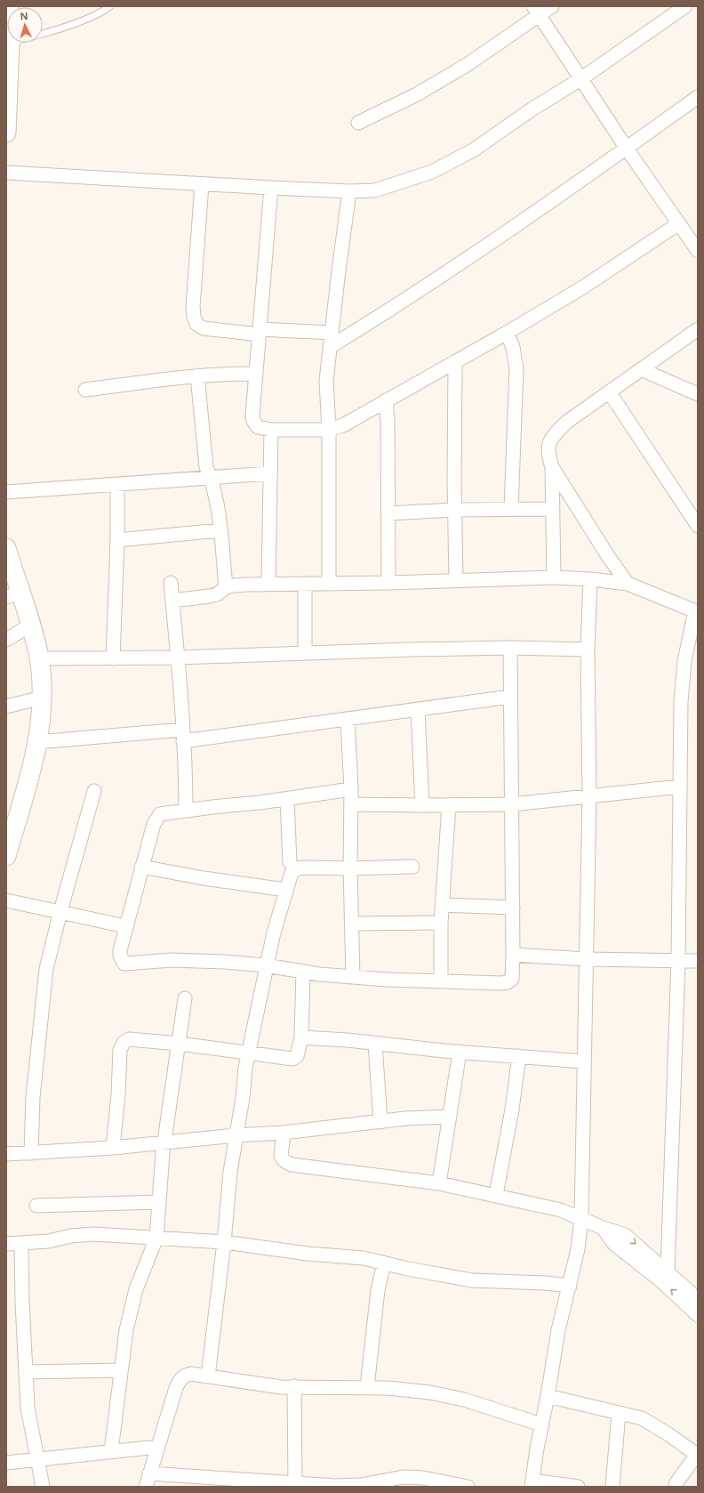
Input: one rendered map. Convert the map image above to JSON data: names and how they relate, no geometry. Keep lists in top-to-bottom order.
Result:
{
  "north": "top"
}
